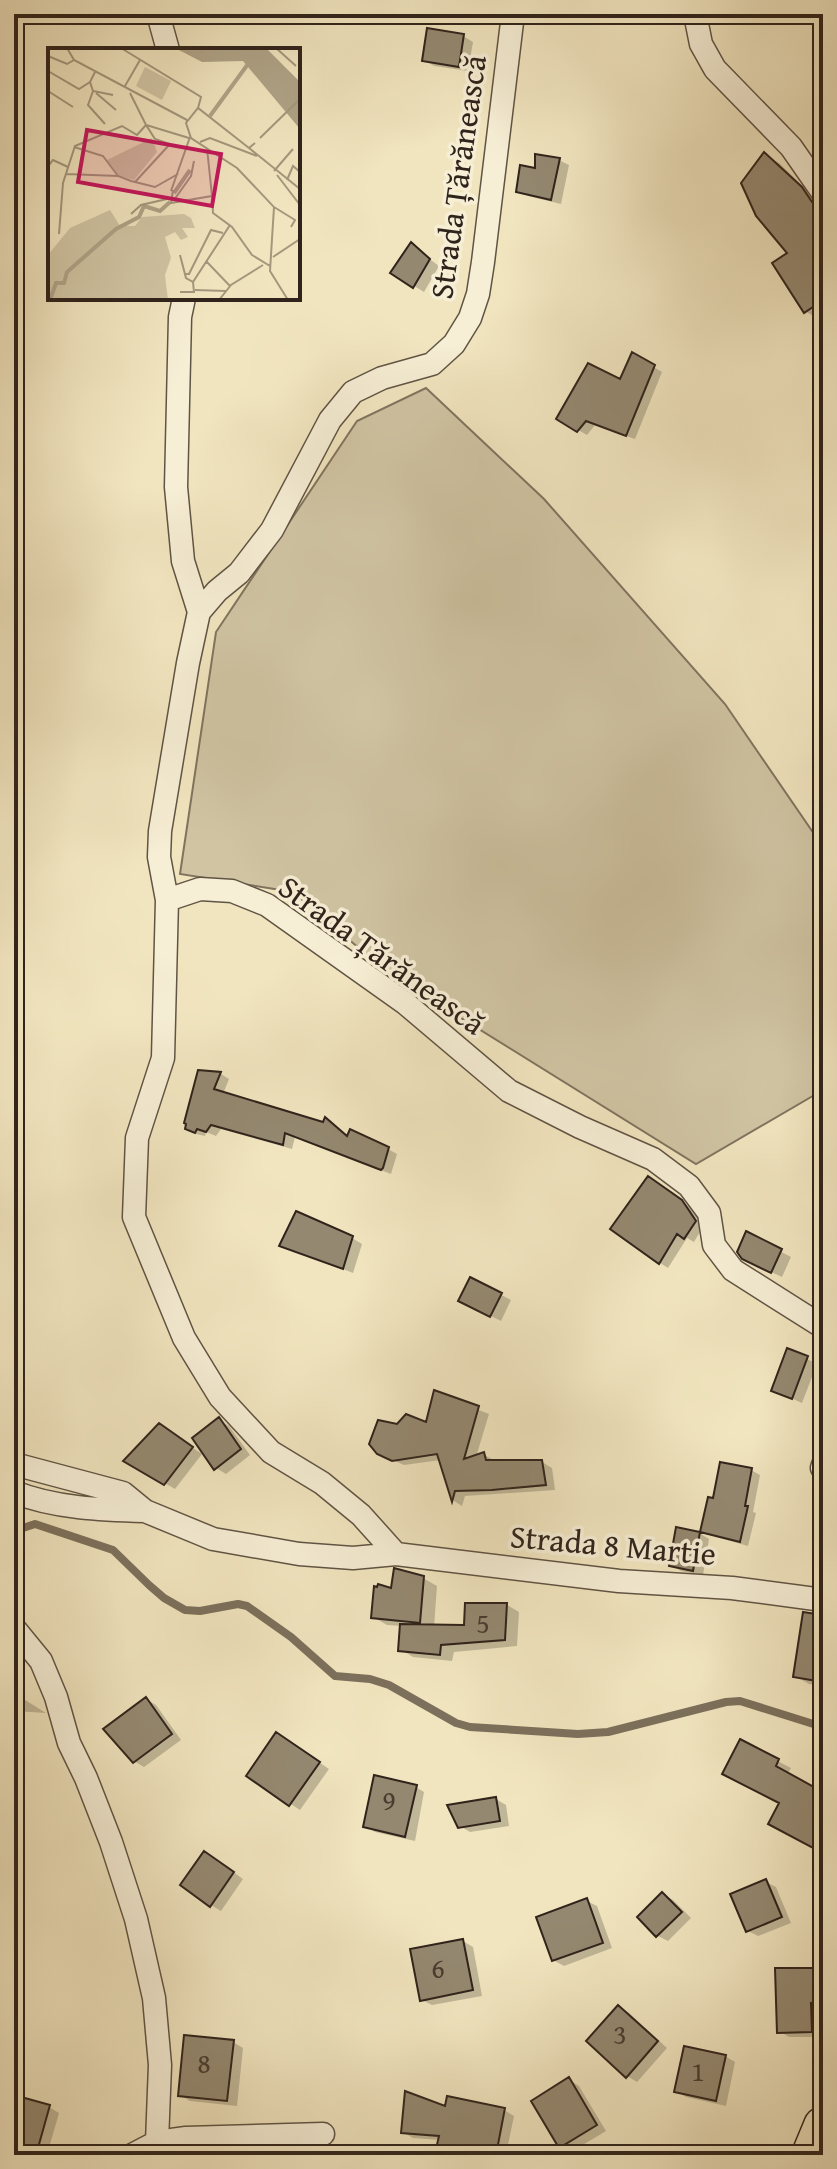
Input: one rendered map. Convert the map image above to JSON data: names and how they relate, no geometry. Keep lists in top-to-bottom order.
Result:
{
  "streets": {
    "street": ["Strada Țărănească", "Strada 8 Martie"]
  },
  "house_numbers": [
    "5",
    "9",
    "6",
    "3",
    "8",
    "1"
  ]
}
